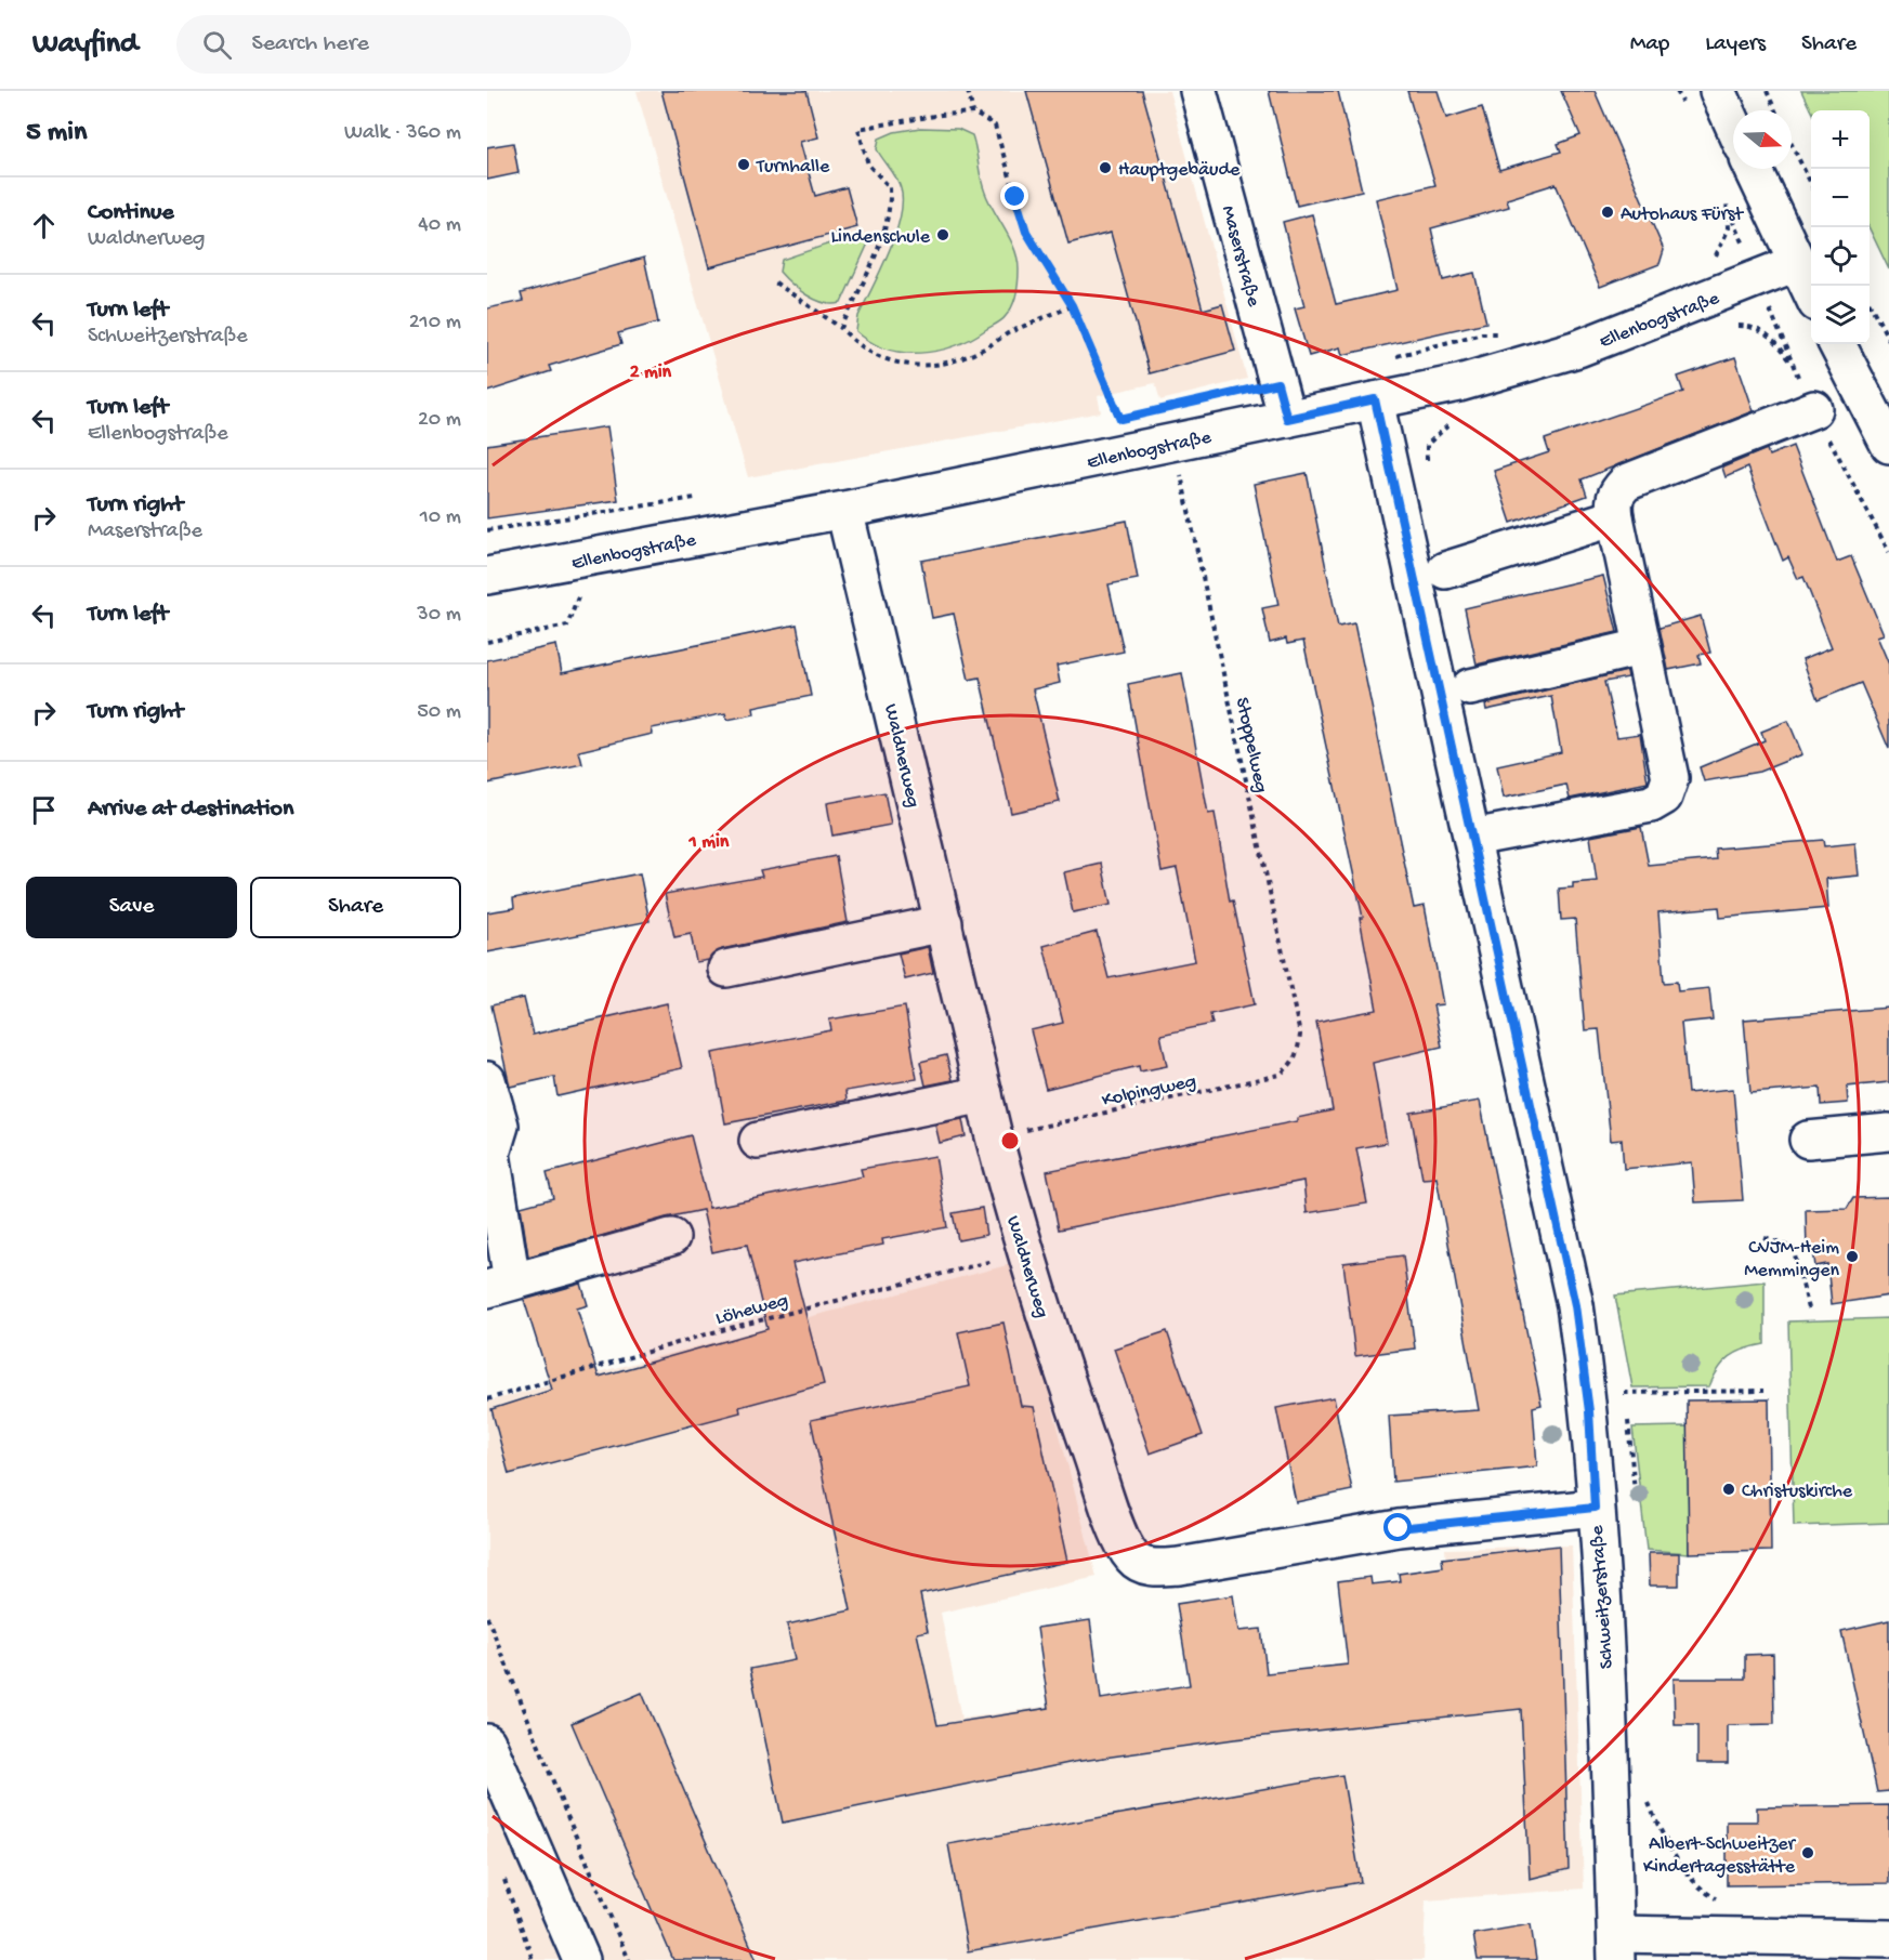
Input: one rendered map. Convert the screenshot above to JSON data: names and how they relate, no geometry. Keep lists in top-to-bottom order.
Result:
{
  "streets": {
    "street": [
      "Maserstraße",
      "Ellenbogstraße",
      "Waldnerweg",
      "Schweitzerstraße"
    ],
    "path": ["Stoppelweg", "Kolpingweg", "Löheweg"]
  },
  "crossings": [
    ["Maserstraße", "Ellenbogstraße"],
    ["Ellenbogstraße", "Stoppelweg"],
    ["Ellenbogstraße", "Waldnerweg"],
    ["Ellenbogstraße", "Schweitzerstraße"],
    ["Stoppelweg", "Kolpingweg"],
    ["Waldnerweg", "Kolpingweg"],
    ["Waldnerweg", "Löheweg"],
    ["Waldnerweg", "Schweitzerstraße"]
  ],
  "places": [
    "Turnhalle",
    "Hauptgebäude",
    "Autohaus Fürst",
    "Lindenschule",
    "CVJM-Heim Memmingen",
    "Christuskirche",
    "Albert-Schweitzer Kindertagesstätte"
  ],
  "north": "right",
  "page": {
    "header": "Wayfind",
    "search": "Search here",
    "nav": ["Map", "Layers", "Share"],
    "heading": ["5 min", "Walk · 360 m"],
    "map_buttons": ["+", "−"],
    "list": [
      ["Continue", "Waldnerweg", "40 m"],
      ["Turn left", "Schweitzerstraße", "210 m"],
      ["Turn left", "Ellenbogstraße", "20 m"],
      ["Turn right", "Maserstraße", "10 m"],
      ["Turn left", "30 m"],
      ["Turn right", "50 m"],
      "Arrive at destination"
    ],
    "buttons": ["Save", "Share"]
  },
  "rings": ["2 min", "1 min"]
}
